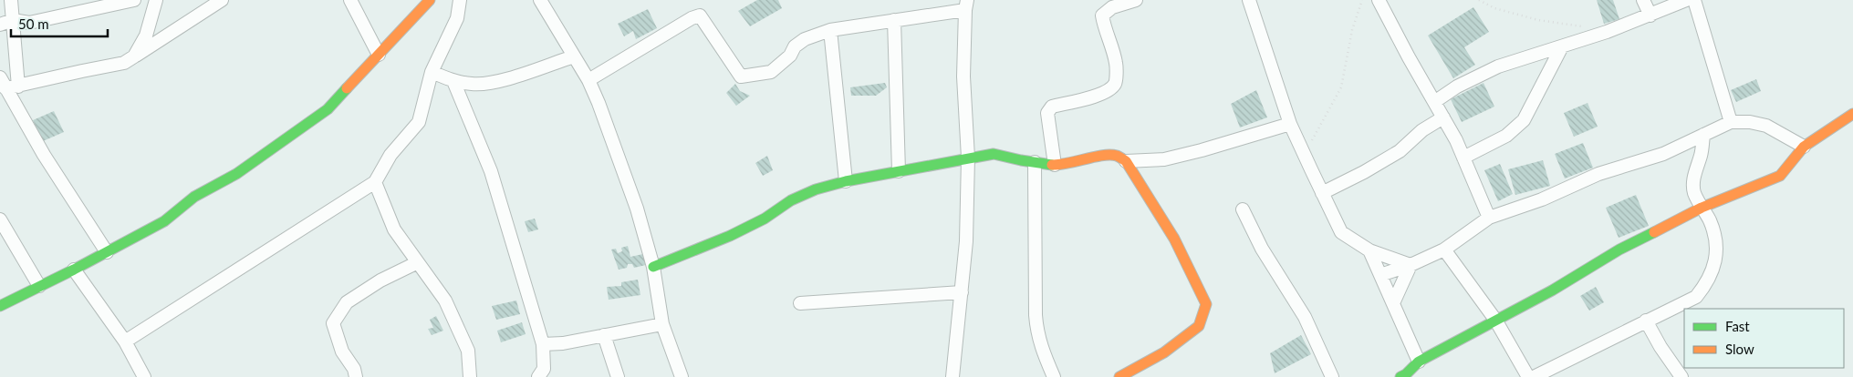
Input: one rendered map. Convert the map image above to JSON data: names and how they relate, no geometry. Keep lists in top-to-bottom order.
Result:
{
  "legend": ["Fast", "Slow"],
  "scale_bar": "50 m"
}
